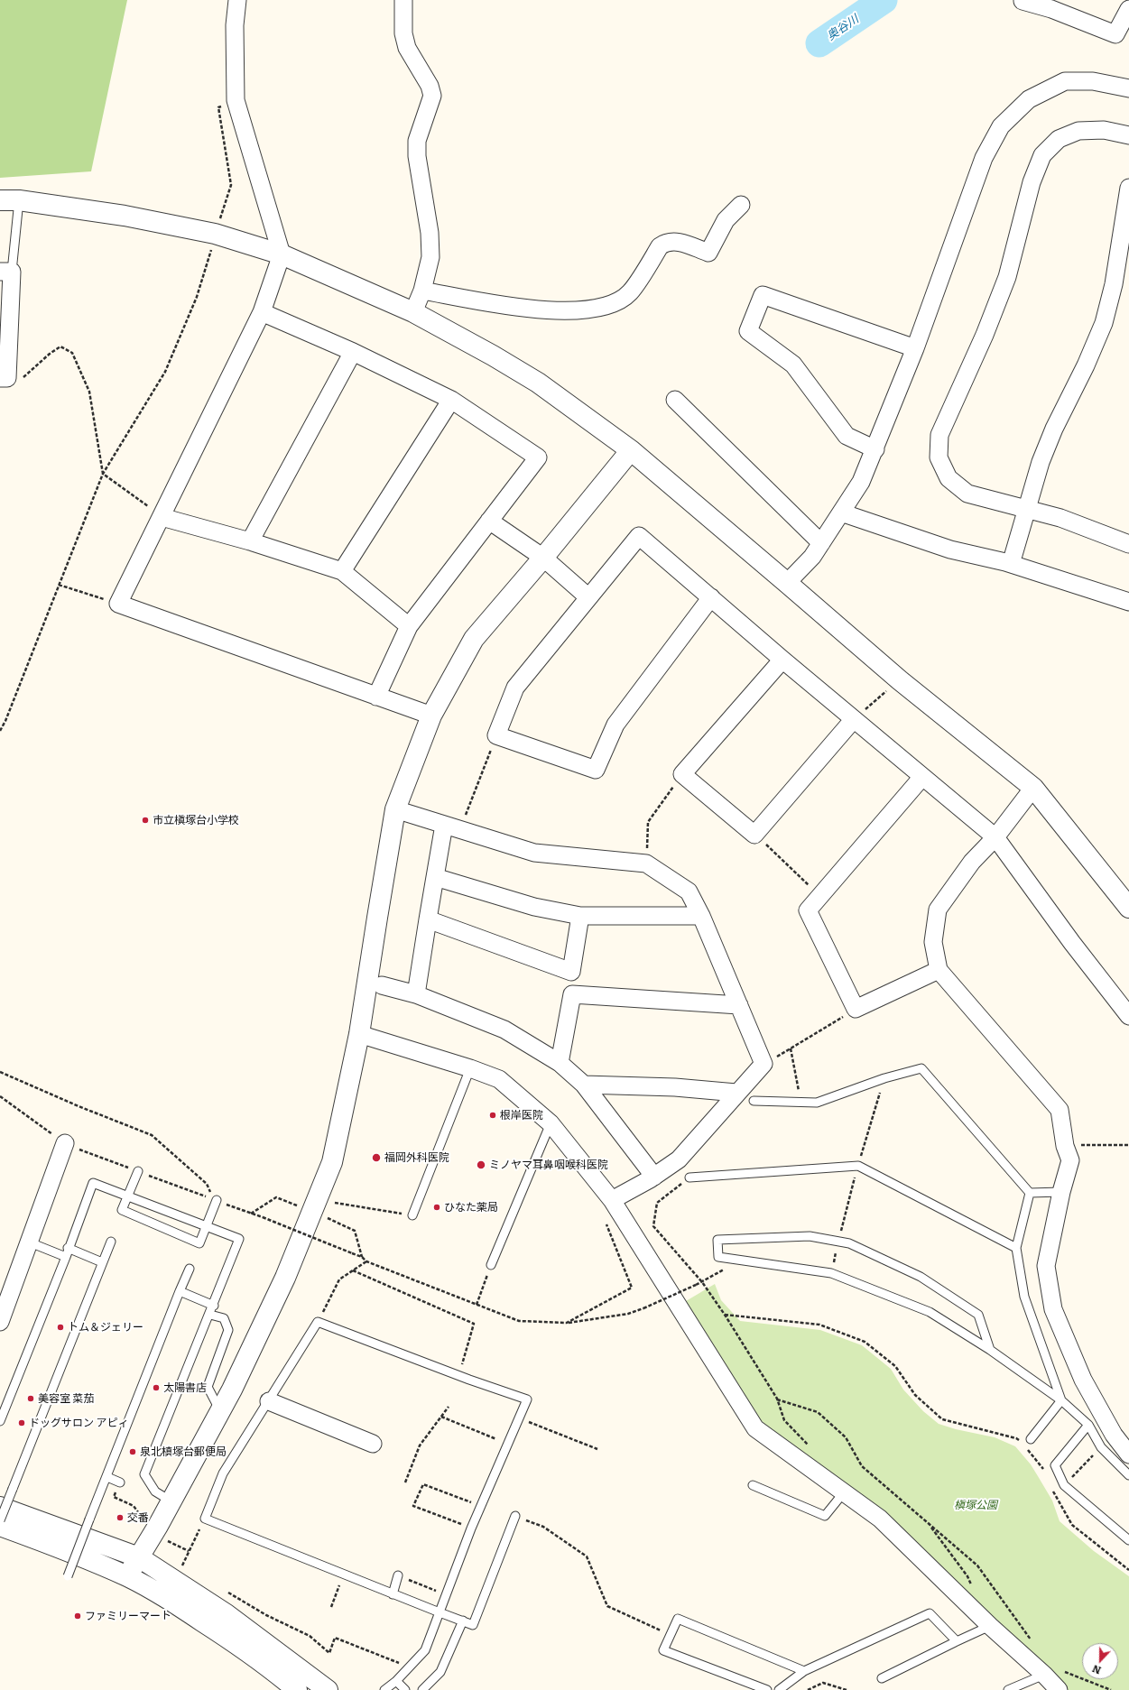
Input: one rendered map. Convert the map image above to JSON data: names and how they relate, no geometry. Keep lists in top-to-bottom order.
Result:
{
  "water": ["奥谷川"],
  "parks": ["槇塚公園"],
  "places": [
    "市立槇塚台小学校",
    "根岸医院",
    "福岡外科医院",
    "ミノヤマ耳鼻咽喉科医院",
    "ひなた薬局",
    "トム＆ジェリー",
    "太陽書店",
    "美容室 菜茄",
    "ドッグサロン アピィ",
    "泉北槙塚台郵便局",
    "交番",
    "ファミリーマート"
  ],
  "north": "bottom"
}
